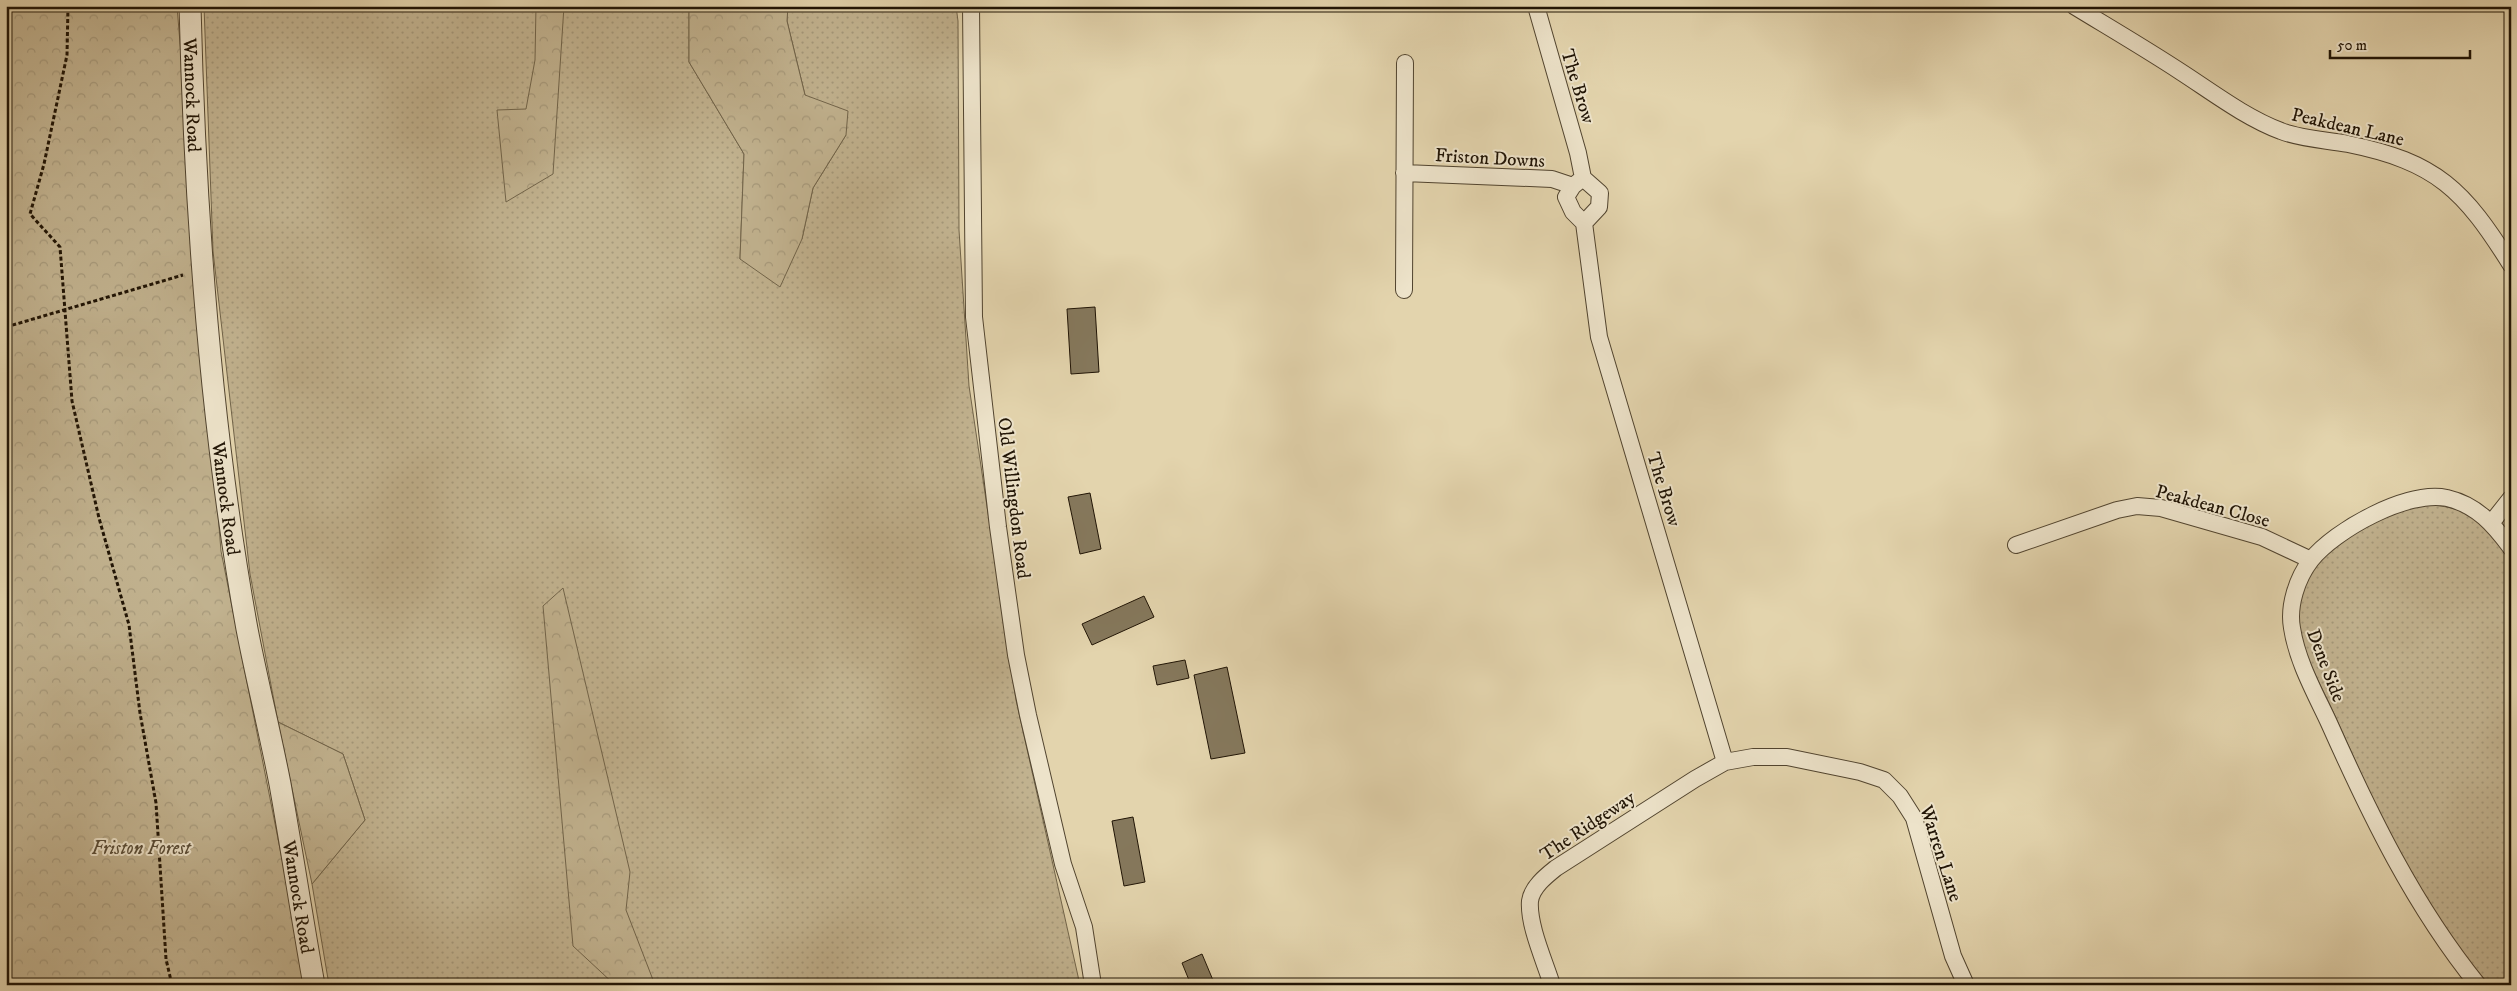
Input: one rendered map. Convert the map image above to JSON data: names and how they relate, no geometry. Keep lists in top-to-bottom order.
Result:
{
  "streets": {
    "street": [
      "The Brow",
      "Wannock Road",
      "Peakdean Lane",
      "Friston Downs",
      "Old Willingdon Road",
      "Peakdean Close",
      "Dene Side",
      "The Ridgeway",
      "Warren Lane"
    ]
  },
  "crossings": [
    ["The Brow", "Friston Downs"],
    ["The Brow", "The Ridgeway"],
    ["The Brow", "Warren Lane"],
    ["Peakdean Close", "Dene Side"],
    ["The Ridgeway", "Warren Lane"]
  ],
  "parks": ["Friston Forest"],
  "scale_bar": "50 m"
}
